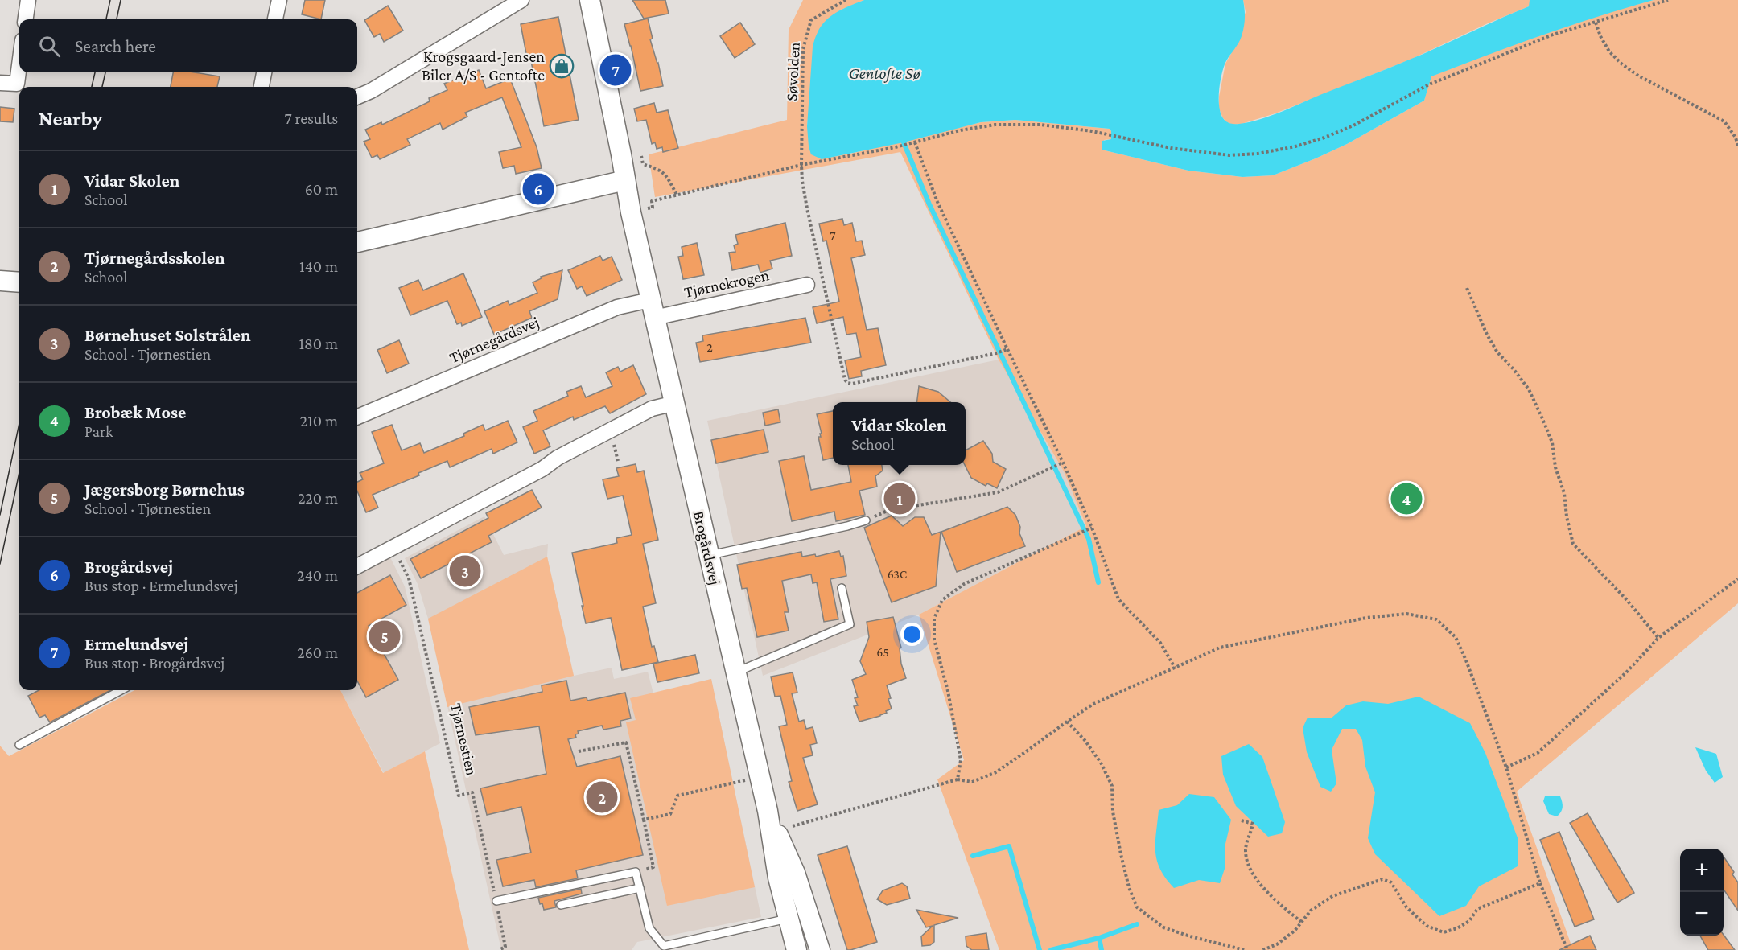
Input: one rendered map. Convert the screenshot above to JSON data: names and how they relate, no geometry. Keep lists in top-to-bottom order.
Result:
{
  "streets": {
    "street": ["Tjørnekrogen", "Tjørnegårdsvej", "Brogårdsvej"],
    "path": ["Søvolden", "Tjørnestien"]
  },
  "crossings": [
    ["Tjørnekrogen", "Tjørnegårdsvej"],
    ["Tjørnekrogen", "Brogårdsvej"],
    ["Tjørnegårdsvej", "Brogårdsvej"]
  ],
  "water": ["Gentofte Sø"],
  "places": {
    "shop": ["Krogsgaard-Jensen Biler A/S - Gentofte"]
  },
  "house_numbers": [
    "7",
    "2",
    "63C",
    "65"
  ],
  "page": {
    "search": "Search here",
    "pins": [
      "7",
      "6",
      "1",
      "4",
      "3",
      "5",
      "2"
    ],
    "heading": ["Nearby", "7 results"],
    "list": [
      {
        "mark": "1",
        "name": "Vidar Skolen",
        "note": "School",
        "value": "60 m"
      },
      {
        "mark": "2",
        "name": "Tjørnegårdsskolen",
        "note": "School",
        "value": "140 m"
      },
      {
        "mark": "3",
        "name": "Børnehuset Solstrålen",
        "note": "School · Tjørnestien",
        "value": "180 m"
      },
      {
        "mark": "4",
        "name": "Brobæk Mose",
        "note": "Park",
        "value": "210 m"
      },
      {
        "mark": "5",
        "name": "Jægersborg Børnehus",
        "note": "School · Tjørnestien",
        "value": "220 m"
      },
      {
        "mark": "6",
        "name": "Brogårdsvej",
        "note": "Bus stop · Ermelundsvej",
        "value": "240 m"
      },
      {
        "mark": "7",
        "name": "Ermelundsvej",
        "note": "Bus stop · Brogårdsvej",
        "value": "260 m"
      }
    ],
    "popup": ["Vidar Skolen", "School"],
    "map_buttons": ["+", "−"]
  }
}
